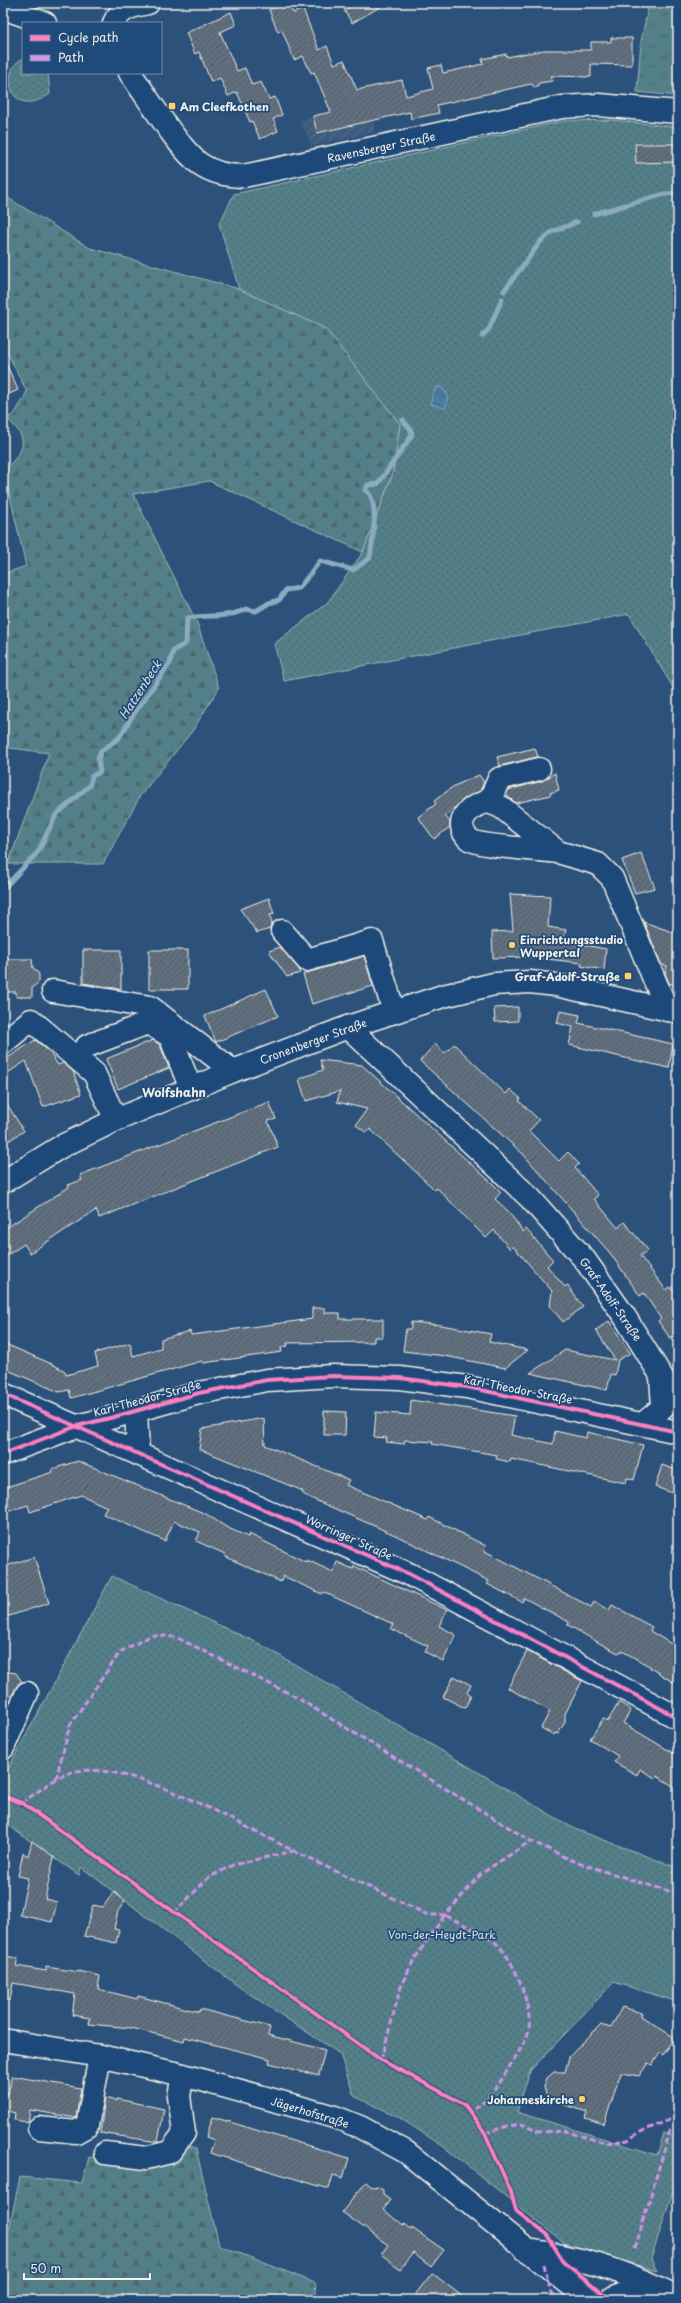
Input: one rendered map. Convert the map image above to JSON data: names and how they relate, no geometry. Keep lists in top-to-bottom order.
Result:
{
  "streets": {
    "street": [
      "Ravensberger Straße",
      "Cronenberger Straße",
      "Graf-Adolf-Straße",
      "Karl-Theodor-Straße",
      "Worringer Straße",
      "Jägerhofstraße"
    ]
  },
  "crossings": [
    ["Cronenberger Straße", "Graf-Adolf-Straße"],
    ["Graf-Adolf-Straße", "Karl-Theodor-Straße"],
    ["Karl-Theodor-Straße", "Worringer Straße"]
  ],
  "districts": ["Wolfshahn"],
  "water": ["Hatzenbeck"],
  "parks": ["Von-der-Heydt-Park"],
  "places": {
    "transit": ["Am Cleefkothen", "Graf-Adolf-Straße"],
    "other": ["Einrichtungsstudio Wuppertal", "Johanneskirche"]
  },
  "legend": ["Cycle path", "Path"],
  "scale_bar": "50 m"
}
